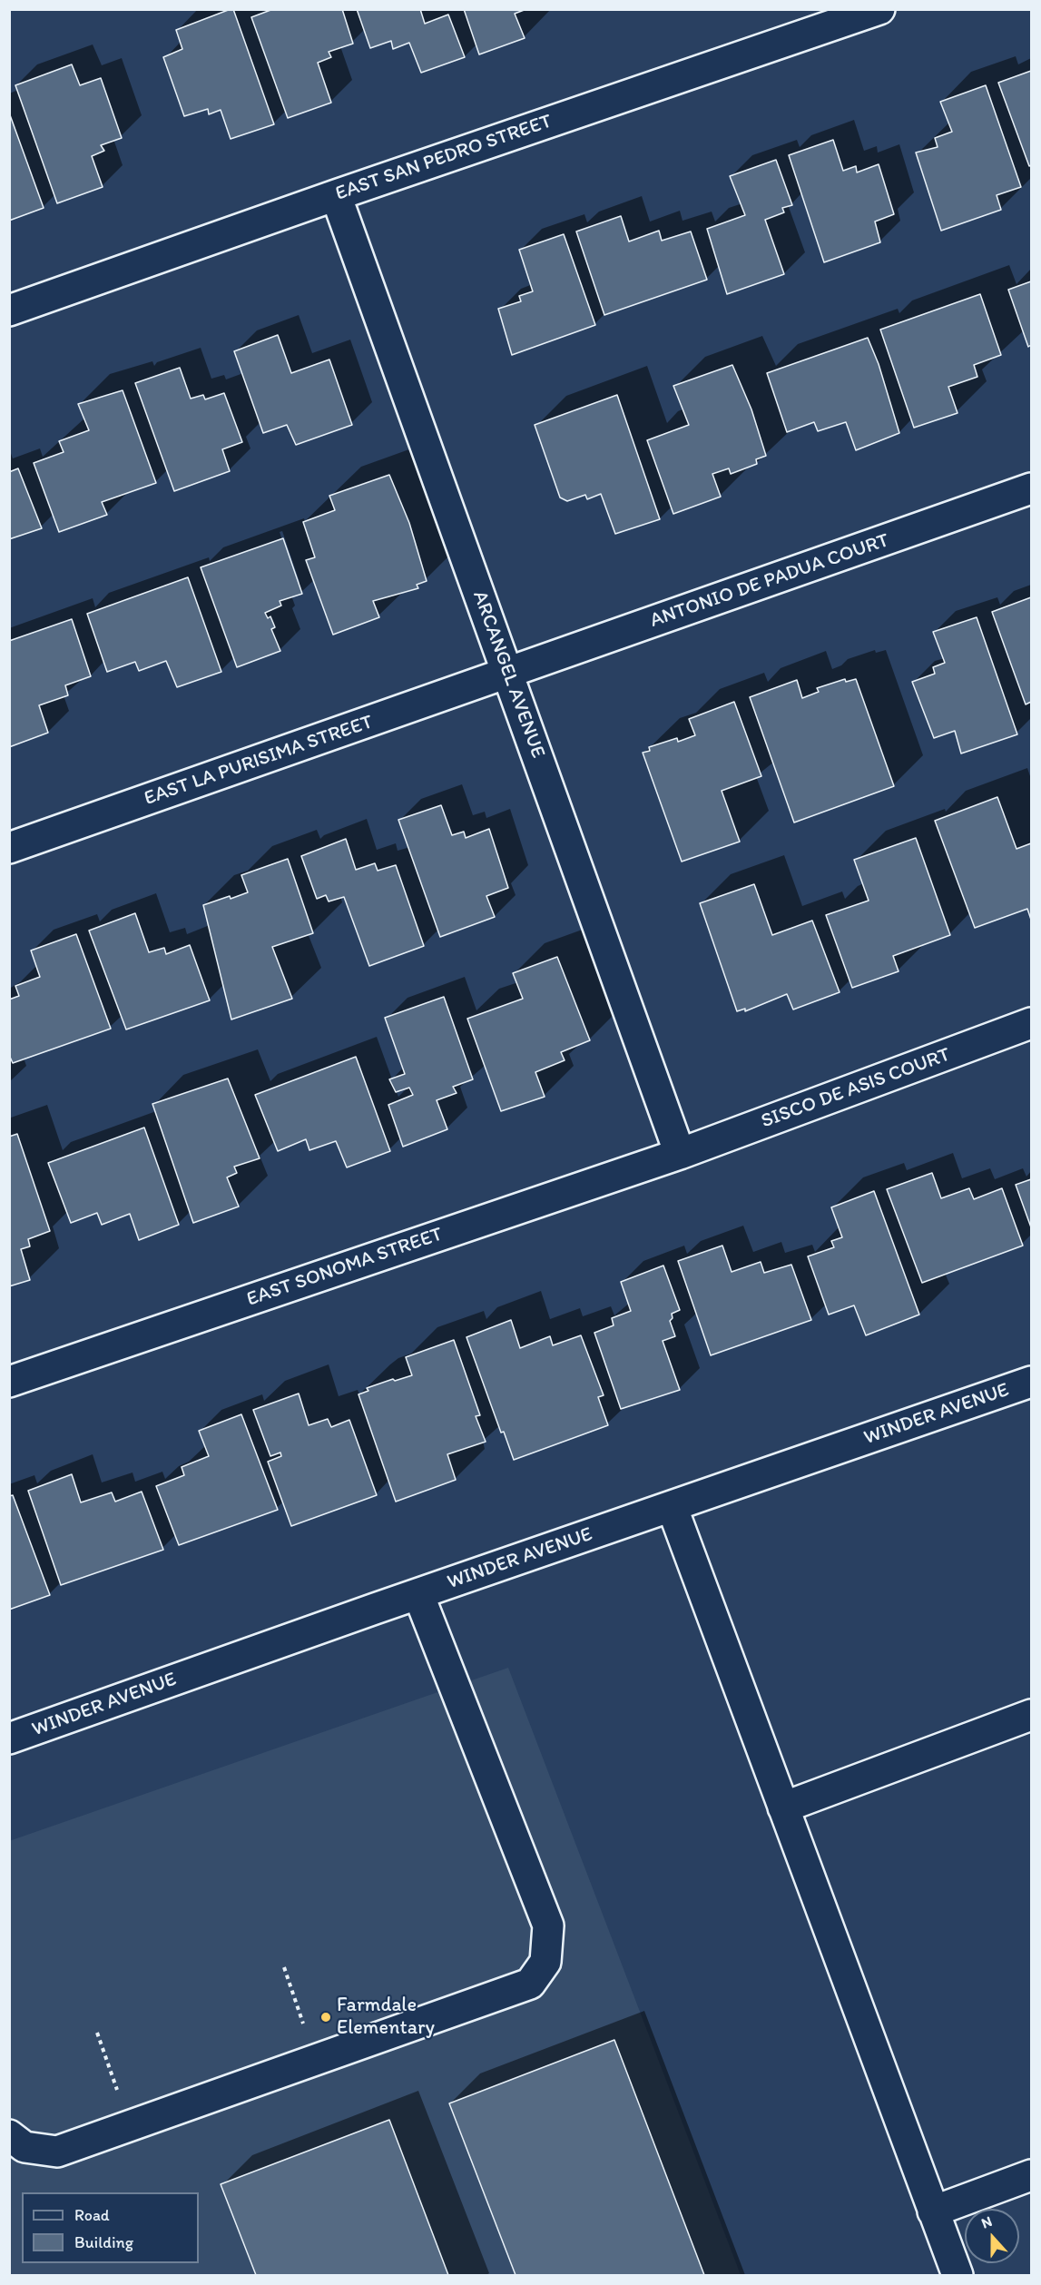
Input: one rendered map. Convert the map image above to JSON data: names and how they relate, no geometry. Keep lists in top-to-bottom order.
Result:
{
  "streets": {
    "street": [
      "EAST SAN PEDRO STREET",
      "ANTONIO DE PADUA COURT",
      "ARCANGEL AVENUE",
      "EAST LA PURISIMA STREET",
      "SISCO DE ASIS COURT",
      "EAST SONOMA STREET",
      "WINDER AVENUE"
    ]
  },
  "crossings": [
    ["EAST SAN PEDRO STREET", "ARCANGEL AVENUE"],
    ["ANTONIO DE PADUA COURT", "ARCANGEL AVENUE"],
    ["ANTONIO DE PADUA COURT", "EAST LA PURISIMA STREET"],
    ["ARCANGEL AVENUE", "EAST LA PURISIMA STREET"],
    ["ARCANGEL AVENUE", "SISCO DE ASIS COURT"],
    ["ARCANGEL AVENUE", "EAST SONOMA STREET"],
    ["SISCO DE ASIS COURT", "EAST SONOMA STREET"]
  ],
  "places": ["Farmdale Elementary"],
  "legend": ["Road", "Building"],
  "north": "top"
}
